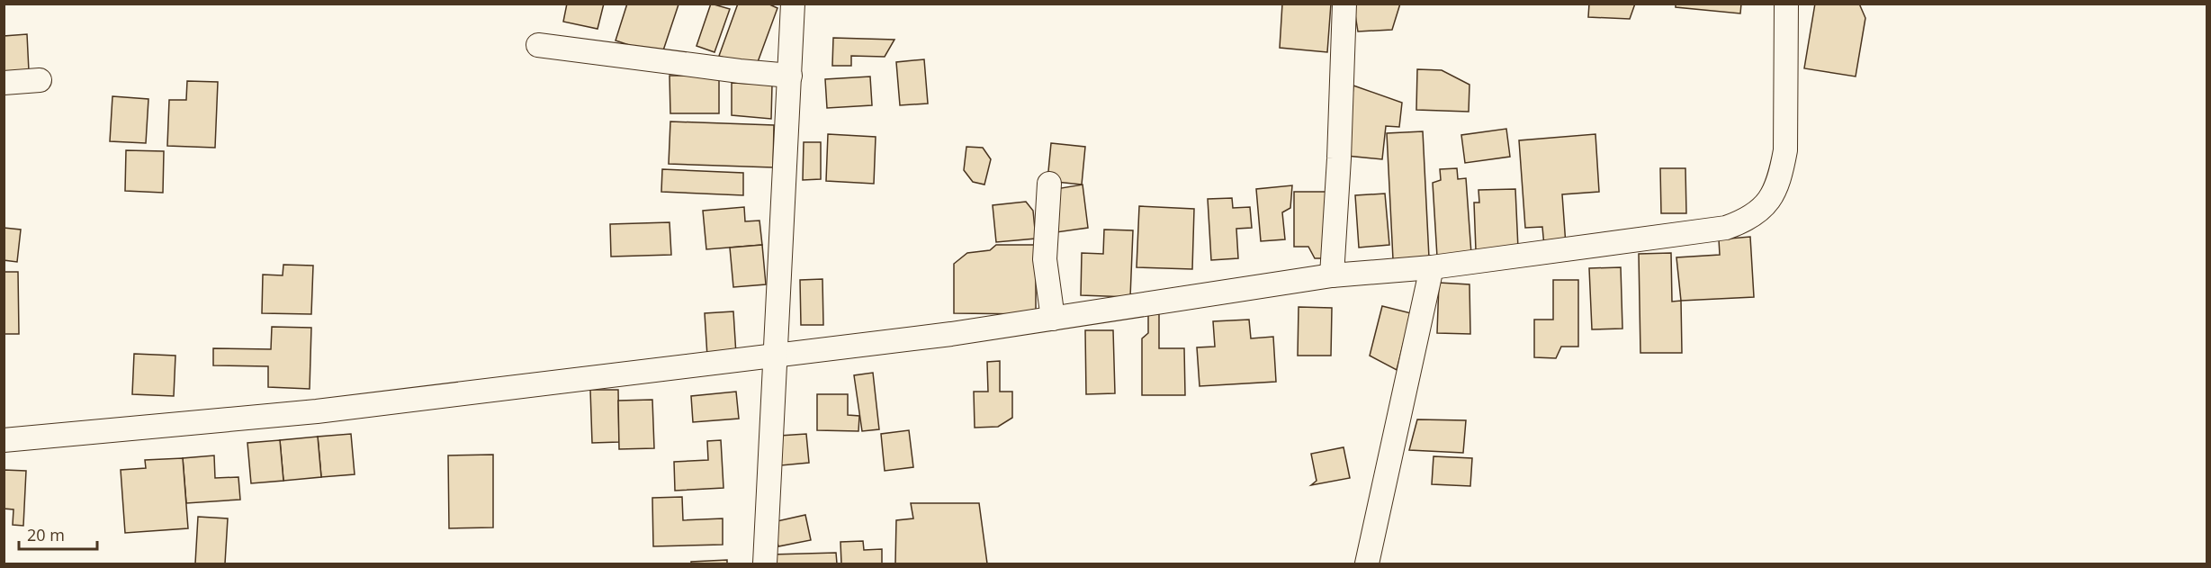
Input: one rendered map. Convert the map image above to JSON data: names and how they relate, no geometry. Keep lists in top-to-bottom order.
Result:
{
  "scale_bar": "20 m"
}
